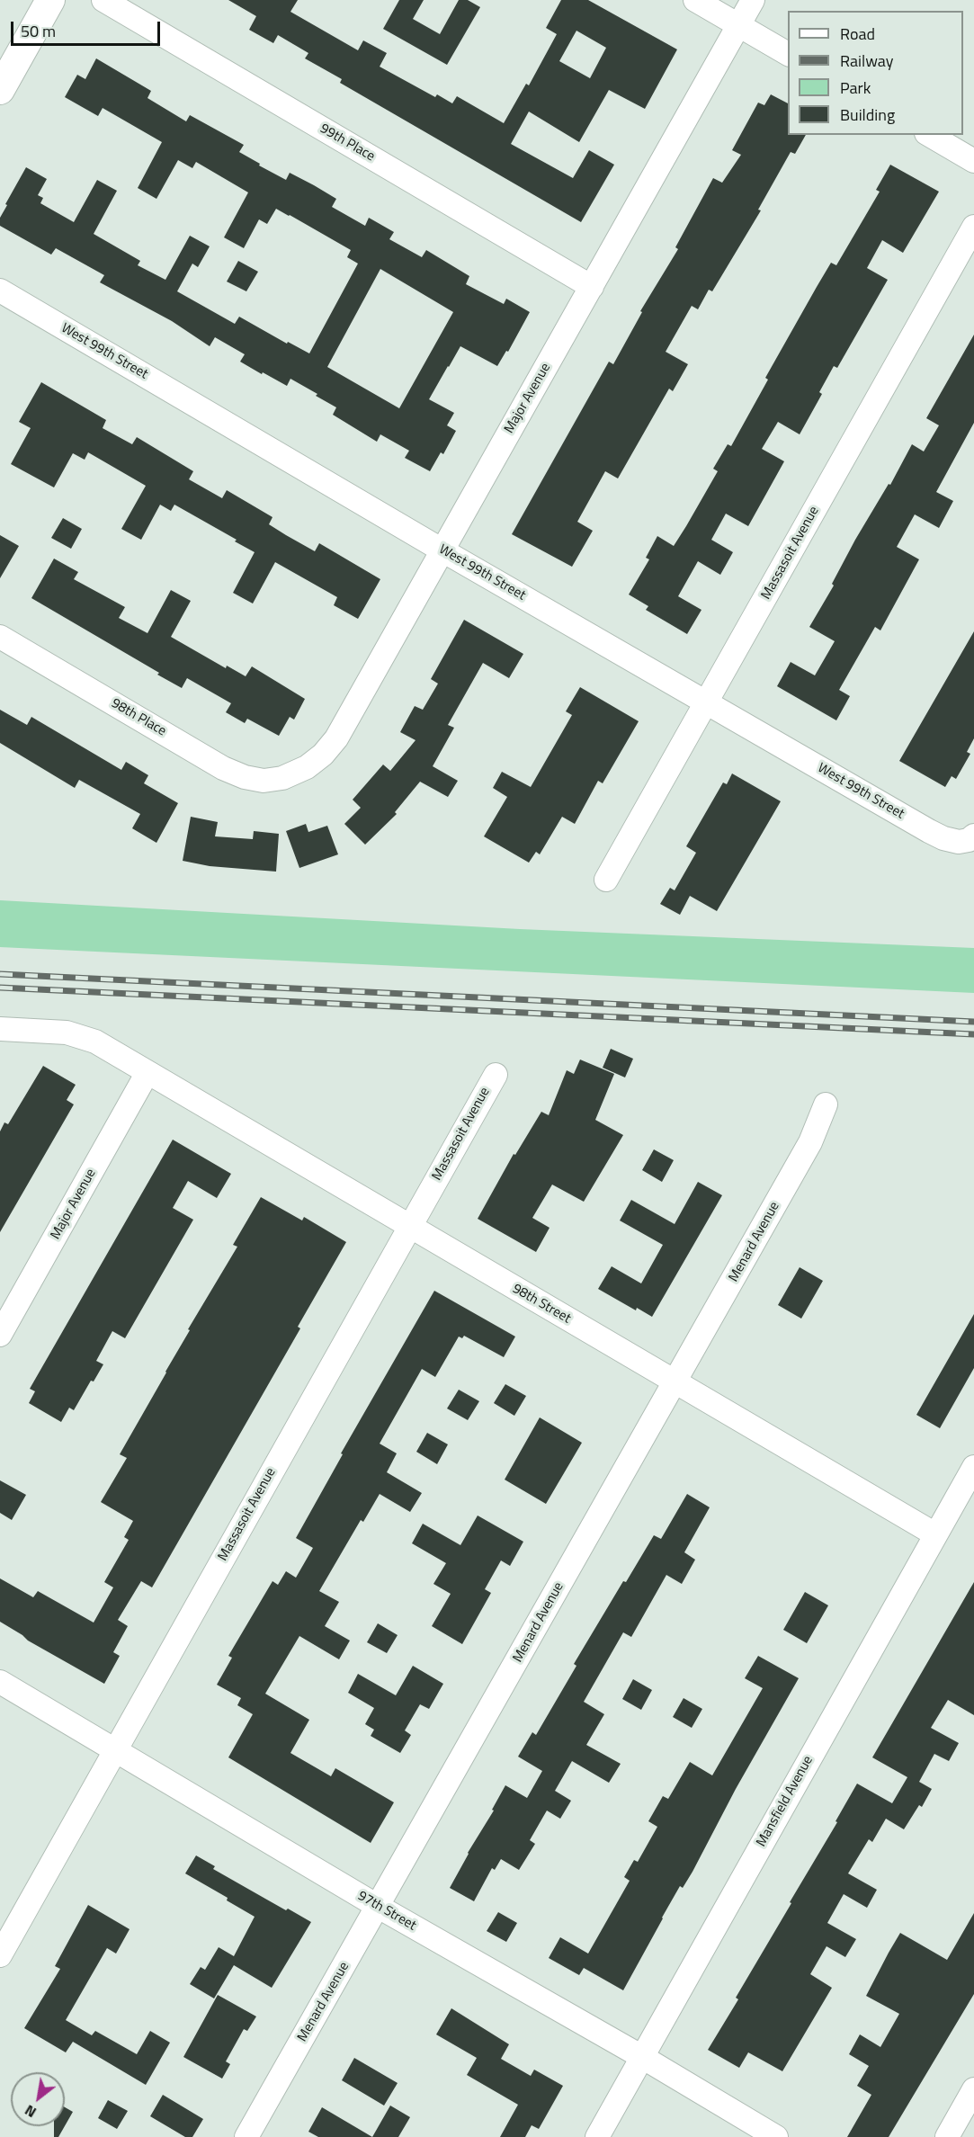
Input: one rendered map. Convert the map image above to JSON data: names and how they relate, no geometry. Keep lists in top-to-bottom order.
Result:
{
  "streets": {
    "street": [
      "99th Place",
      "West 99th Street",
      "Major Avenue",
      "Massasoit Avenue",
      "98th Place",
      "Menard Avenue",
      "98th Street",
      "Mansfield Avenue",
      "97th Street"
    ]
  },
  "crossings": [
    ["99th Place", "Major Avenue"],
    ["West 99th Street", "Major Avenue"],
    ["West 99th Street", "Massasoit Avenue"],
    ["Major Avenue", "98th Place"],
    ["Major Avenue", "98th Street"],
    ["Massasoit Avenue", "98th Street"],
    ["Massasoit Avenue", "97th Street"],
    ["Menard Avenue", "98th Street"],
    ["Menard Avenue", "97th Street"],
    ["98th Street", "Mansfield Avenue"],
    ["Mansfield Avenue", "97th Street"]
  ],
  "legend": [
    "Road",
    "Railway",
    "Park",
    "Building"
  ],
  "scale_bar": "50 m",
  "north": "bottom left"
}
